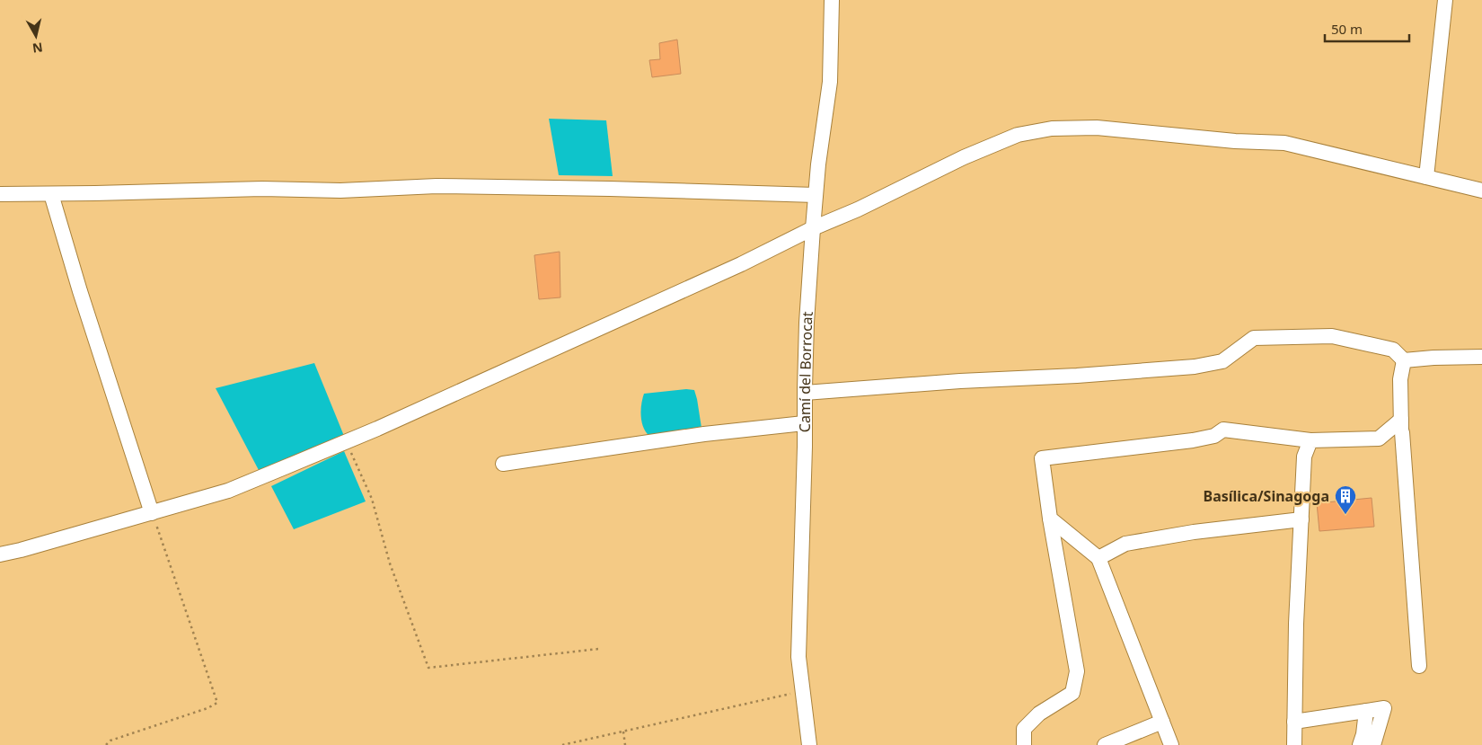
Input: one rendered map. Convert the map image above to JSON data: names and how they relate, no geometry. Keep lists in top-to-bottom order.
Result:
{
  "streets": {
    "street": ["Camí del Borrocat"]
  },
  "places": {
    "building": ["Basílica/Sinagoga"]
  },
  "scale_bar": "50 m",
  "north": "bottom"
}
